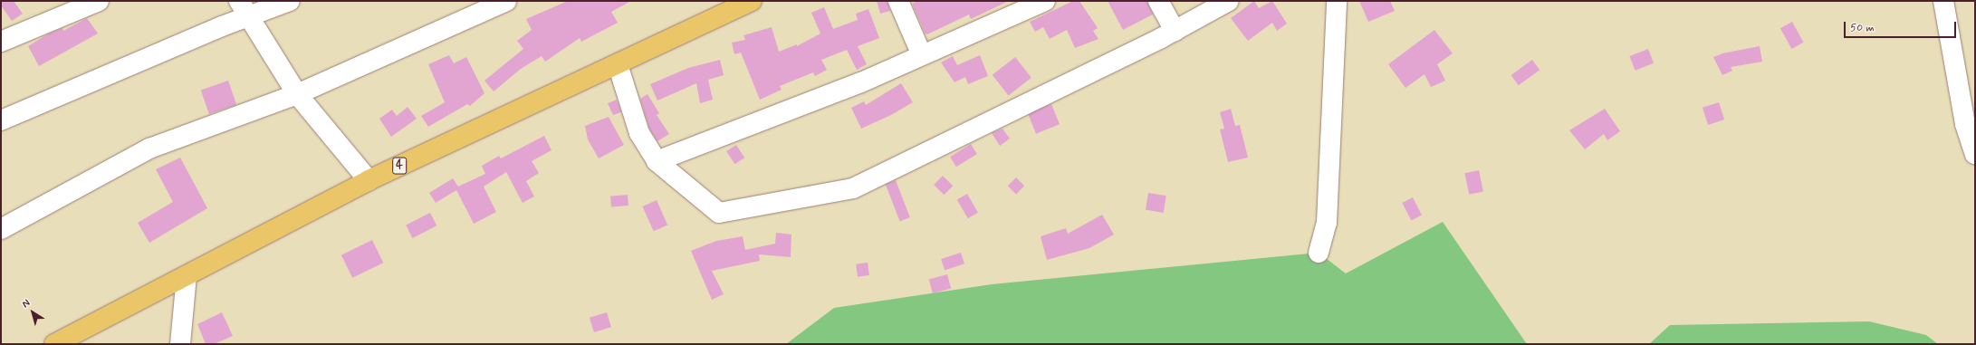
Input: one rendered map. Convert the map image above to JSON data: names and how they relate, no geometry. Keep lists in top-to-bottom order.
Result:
{
  "streets": {
    "highway": ["4"]
  },
  "scale_bar": "50 m",
  "north": "top left"
}
